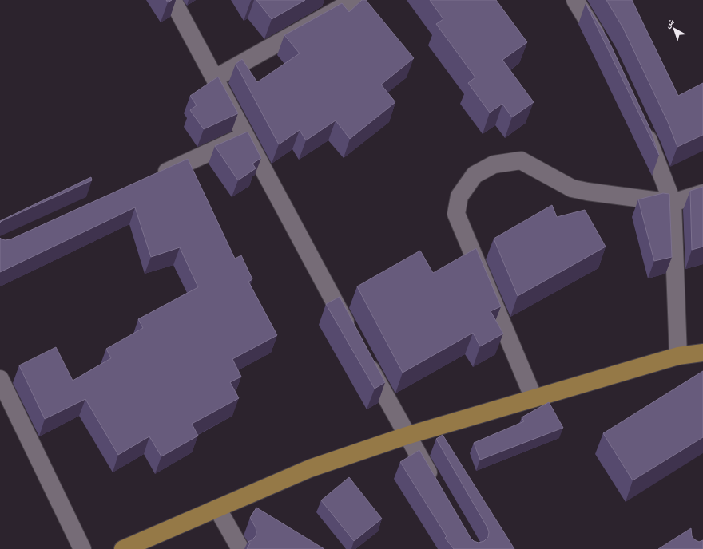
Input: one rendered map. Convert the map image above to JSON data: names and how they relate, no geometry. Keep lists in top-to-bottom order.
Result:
{
  "north": "top left"
}
